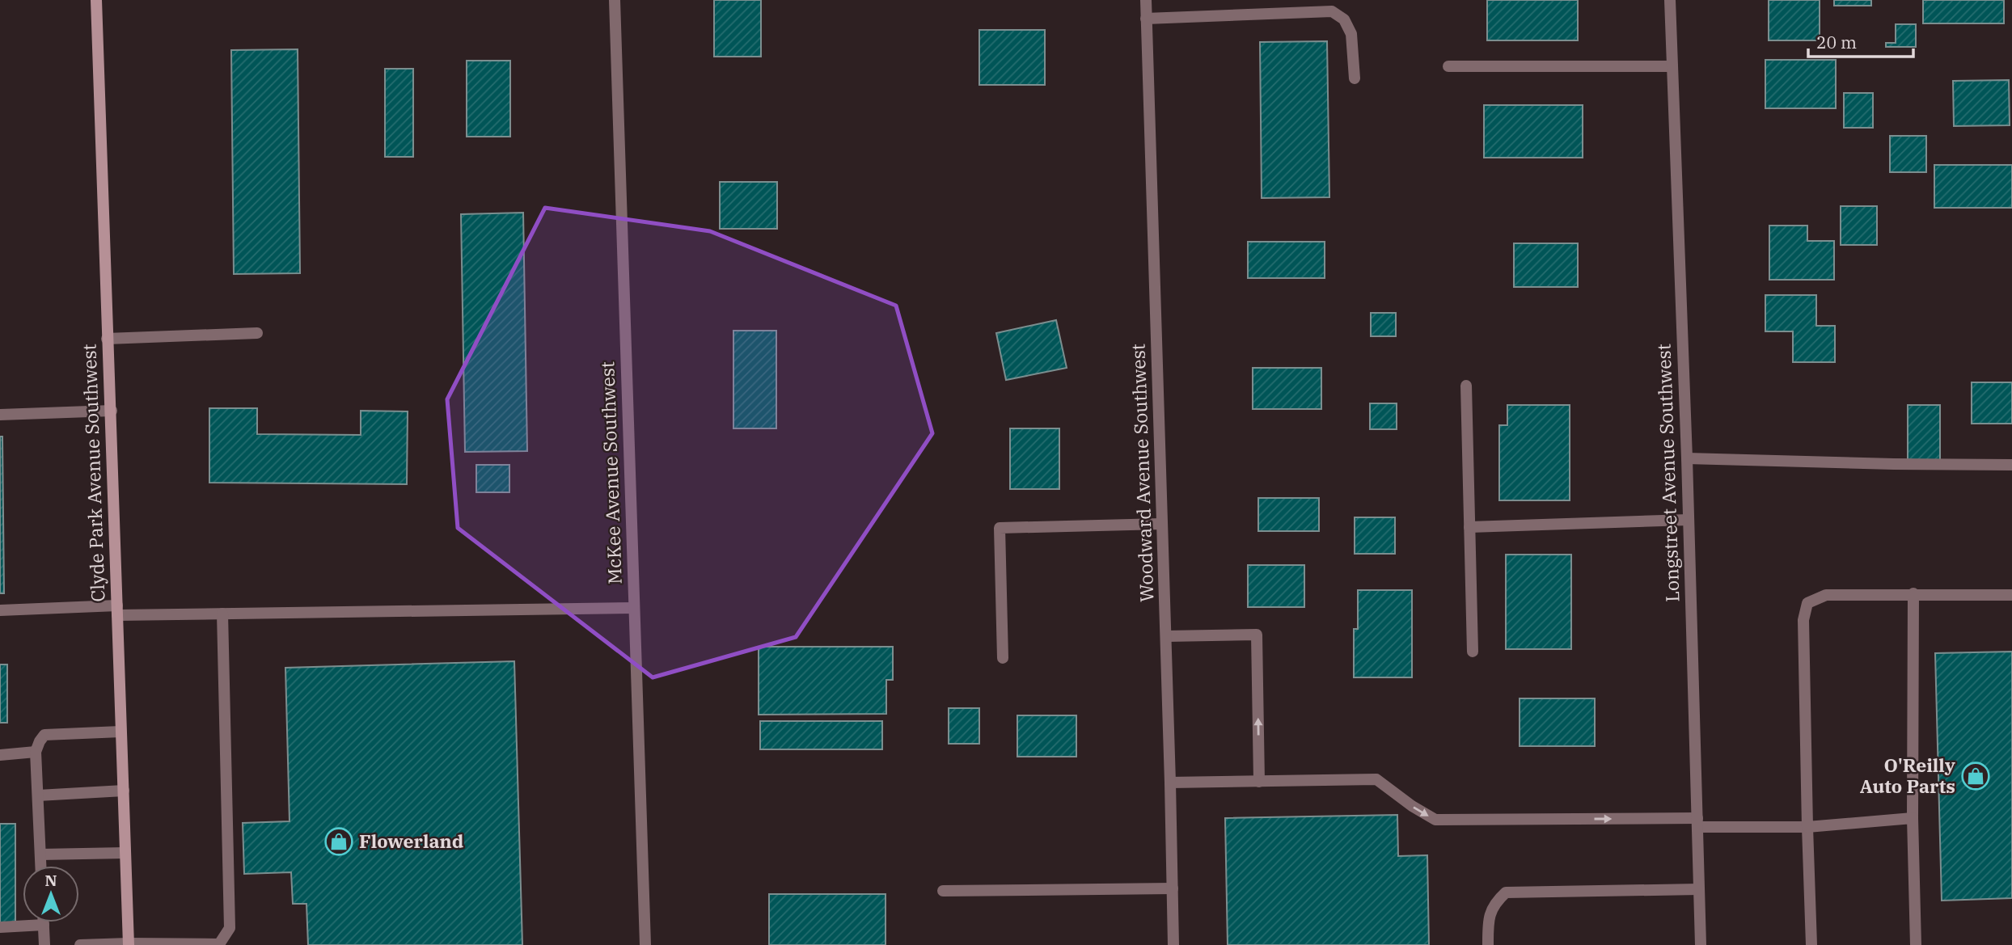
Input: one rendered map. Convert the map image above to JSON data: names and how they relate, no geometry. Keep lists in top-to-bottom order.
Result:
{
  "streets": {
    "main road": ["Clyde Park Avenue Southwest"],
    "street": ["McKee Avenue Southwest", "Woodward Avenue Southwest", "Longstreet Avenue Southwest"]
  },
  "places": {
    "shop": ["O'Reilly Auto Parts", "Flowerland"]
  },
  "scale_bar": "20 m",
  "north": "top"
}
